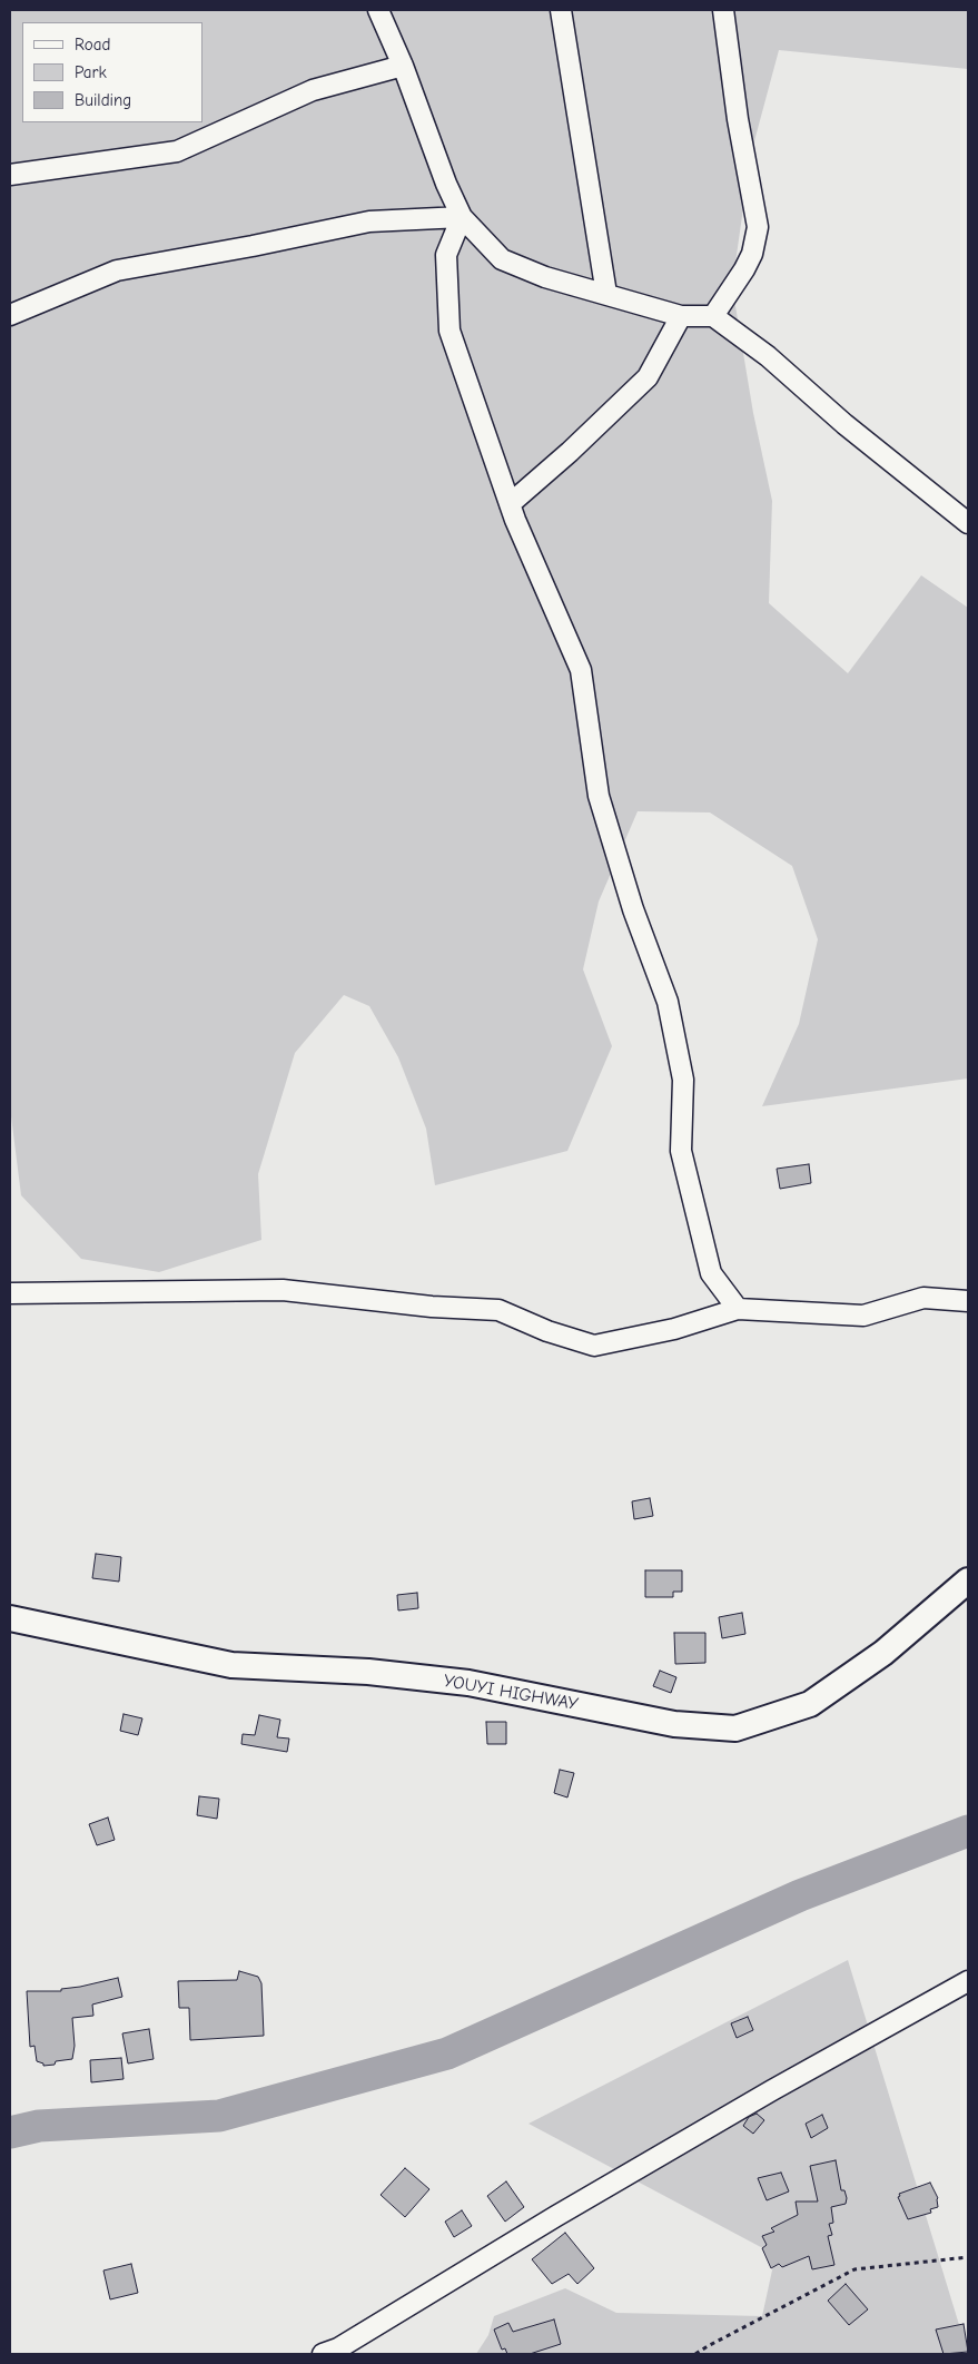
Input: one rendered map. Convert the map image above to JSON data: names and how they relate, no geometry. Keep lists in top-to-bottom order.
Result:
{
  "streets": {
    "main road": ["YOUYI HIGHWAY"]
  },
  "legend": ["Road", "Park", "Building"]
}
